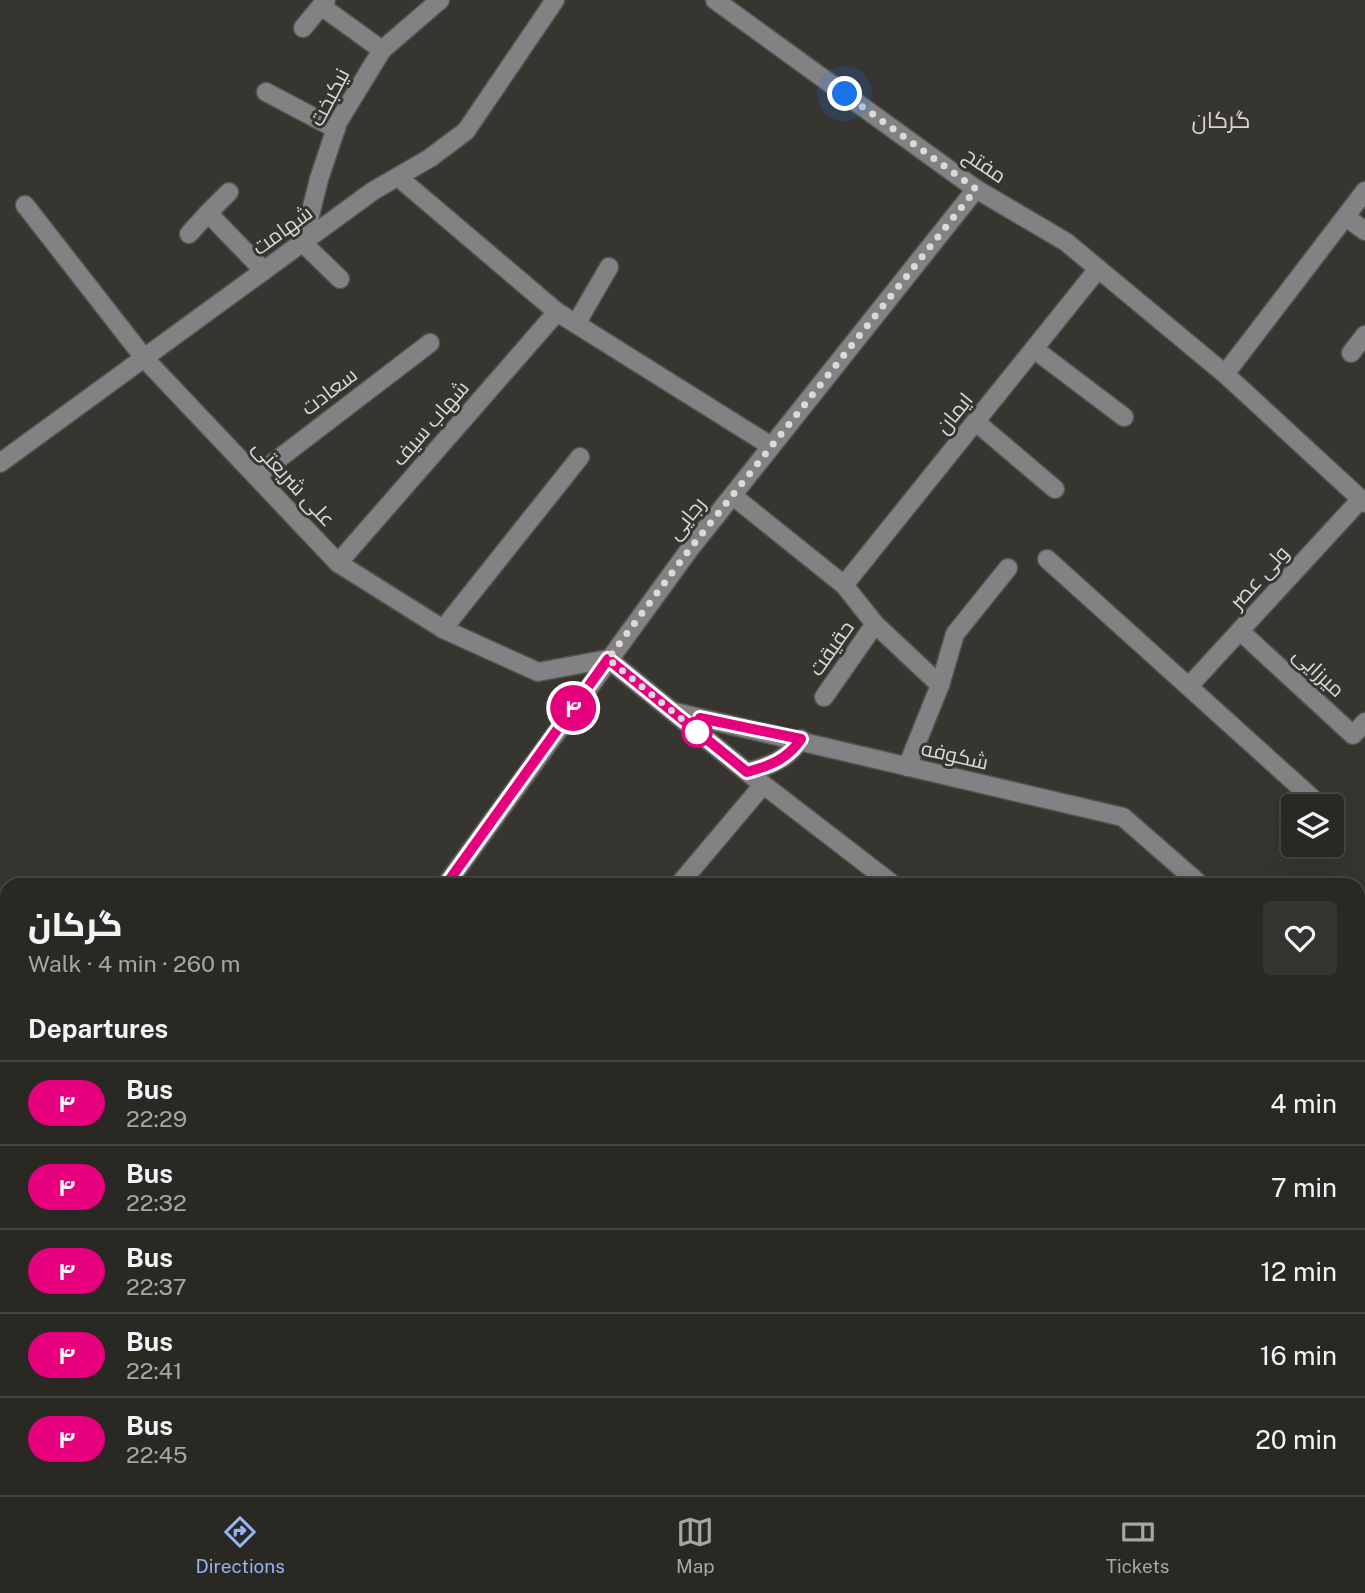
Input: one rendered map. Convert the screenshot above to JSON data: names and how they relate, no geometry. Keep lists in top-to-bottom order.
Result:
{
  "streets": {
    "street": [
      "نیکبخت",
      "مفتح",
      "شهامت",
      "سعادت",
      "ایمان",
      "شهاب سیف",
      "علی شریعتی",
      "رجایی",
      "ولی عصر",
      "حقیقت",
      "میرزایی",
      "شکوفه"
    ]
  },
  "crossings": [
    ["نیکبخت", "شهامت"],
    ["مفتح", "ایمان"],
    ["مفتح", "رجایی"],
    ["مفتح", "ولی عصر"],
    ["شهامت", "علی شریعتی"],
    ["سعادت", "علی شریعتی"],
    ["شهاب سیف", "علی شریعتی"],
    ["علی شریعتی", "رجایی"],
    ["ولی عصر", "میرزایی"]
  ],
  "districts": ["گرکان"],
  "lines": ["bus line ۴"],
  "page": {
    "on_map": "۴",
    "heading": [
      ["گرکان", "Walk · 4 min · 260 m"],
      "Departures"
    ],
    "list": [
      {
        "mark": "۴",
        "name": "Bus",
        "note": "22:29",
        "value": "4 min"
      },
      {
        "mark": "۴",
        "name": "Bus",
        "note": "22:32",
        "value": "7 min"
      },
      {
        "mark": "۴",
        "name": "Bus",
        "note": "22:37",
        "value": "12 min"
      },
      {
        "mark": "۴",
        "name": "Bus",
        "note": "22:41",
        "value": "16 min"
      },
      {
        "mark": "۴",
        "name": "Bus",
        "note": "22:45",
        "value": "20 min"
      }
    ],
    "tabs": ["Directions", "Map", "Tickets"]
  }
}
